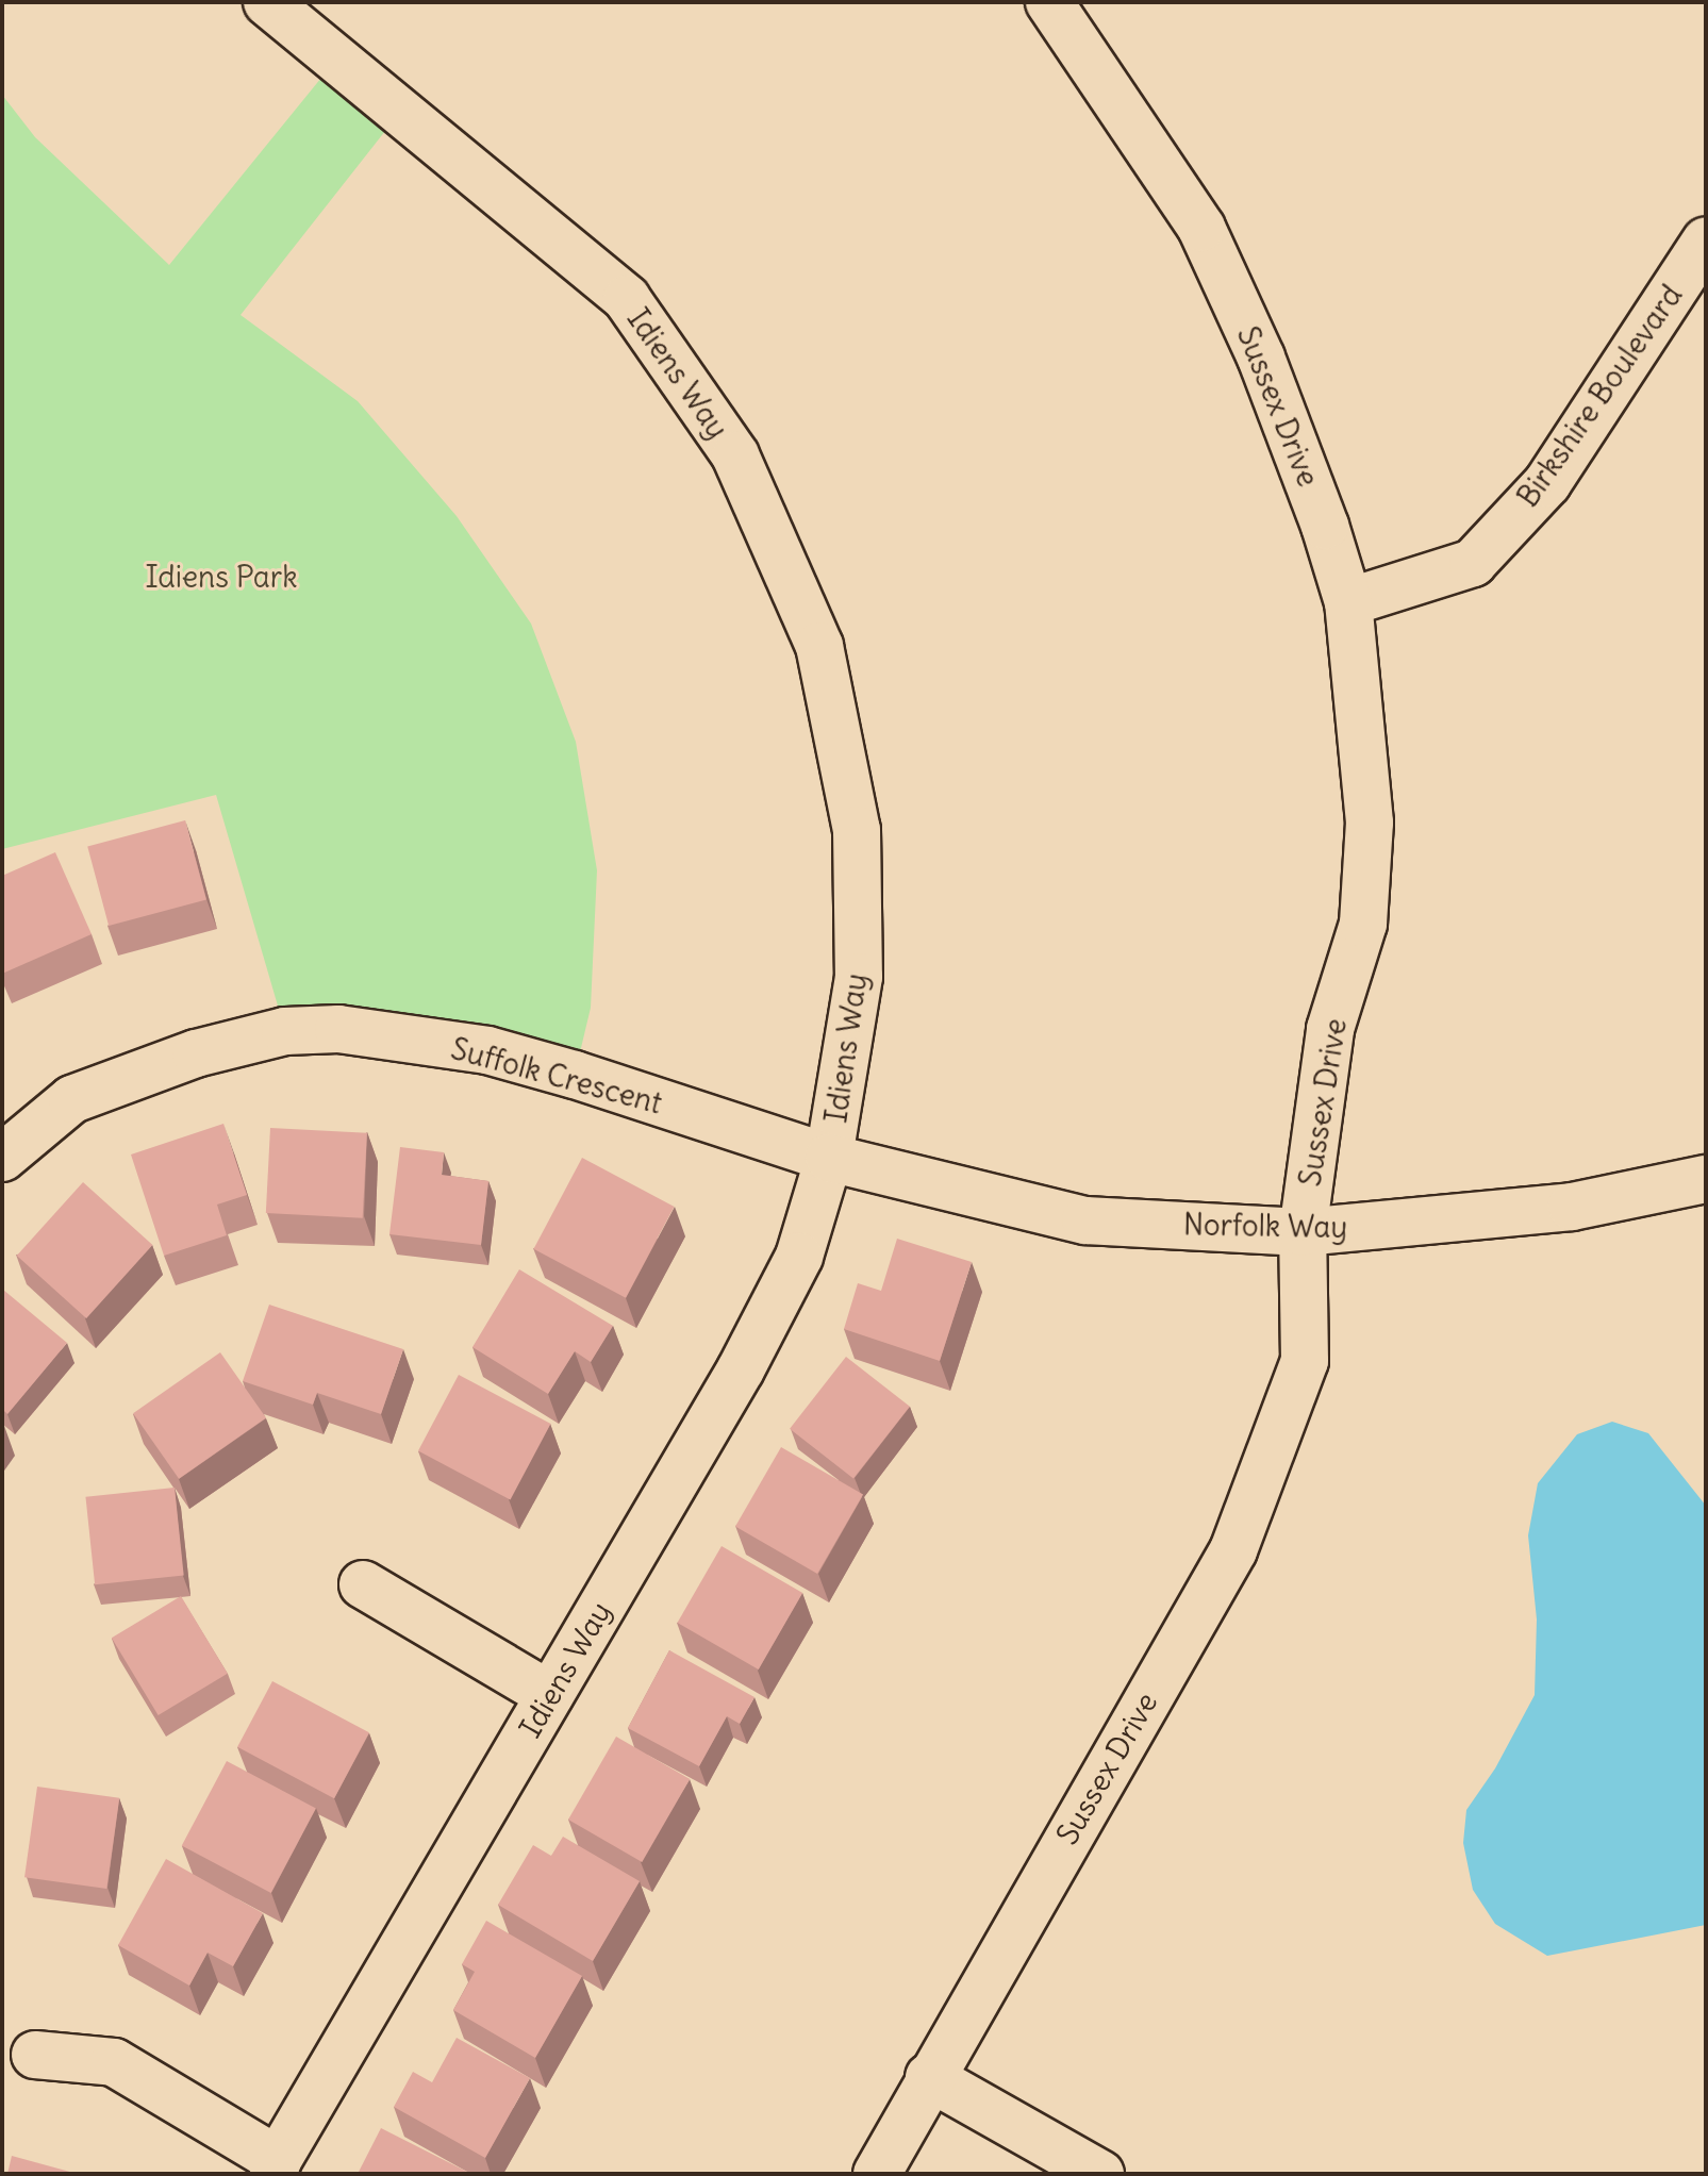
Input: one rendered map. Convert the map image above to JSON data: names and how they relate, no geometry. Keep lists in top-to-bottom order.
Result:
{
  "streets": {
    "street": [
      "Idiens Way",
      "Birkshire Boulevard",
      "Sussex Drive",
      "Suffolk Crescent",
      "Norfolk Way"
    ]
  },
  "crossings": [
    ["Idiens Way", "Suffolk Crescent"],
    ["Idiens Way", "Norfolk Way"],
    ["Birkshire Boulevard", "Sussex Drive"],
    ["Sussex Drive", "Norfolk Way"],
    ["Suffolk Crescent", "Norfolk Way"]
  ],
  "parks": ["Idiens Park"]
}
